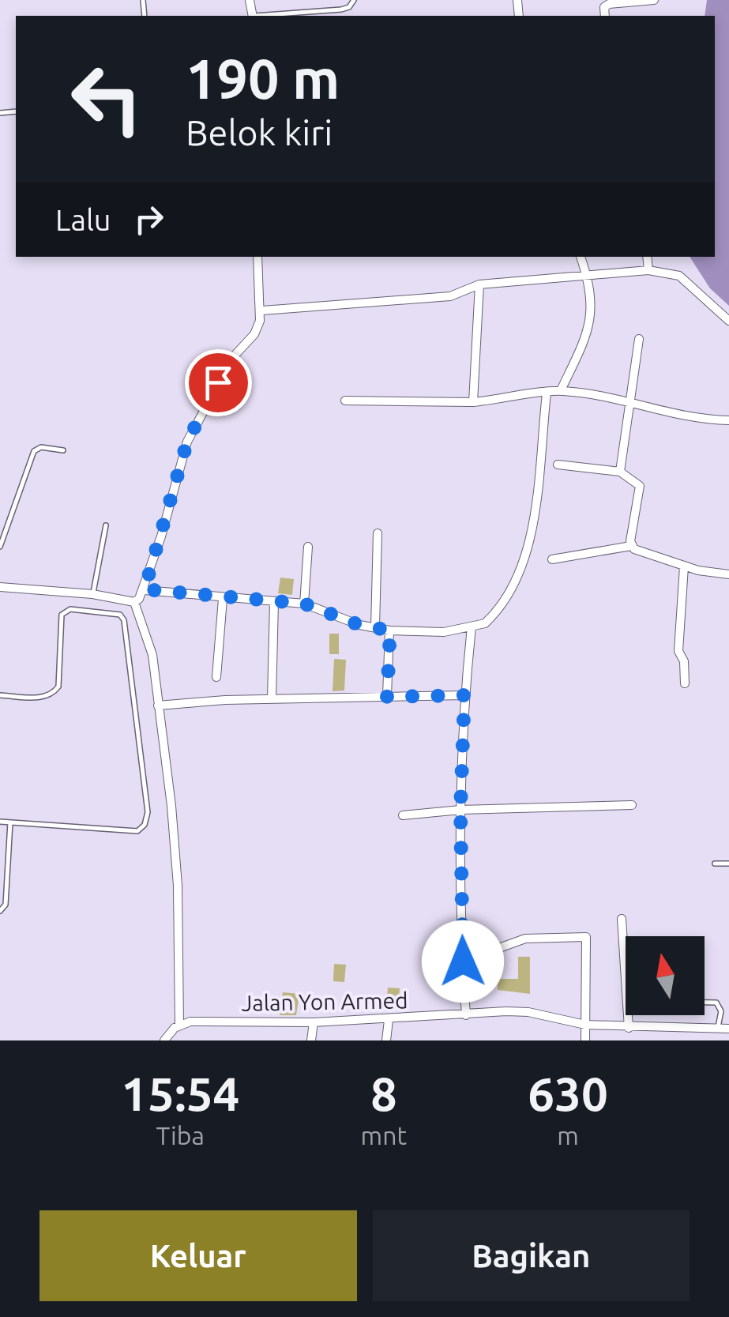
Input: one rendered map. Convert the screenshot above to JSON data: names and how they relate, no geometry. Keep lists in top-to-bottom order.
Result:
{
  "streets": {
    "street": ["Jalan Yon Armed"]
  },
  "north": "top",
  "page": {
    "turn": ["190 m", "Belok kiri"],
    "then": "Lalu",
    "eta": [
      "15:54",
      "Tiba",
      "8",
      "mnt",
      "630",
      "m"
    ],
    "buttons": ["Keluar", "Bagikan"]
  }
}
